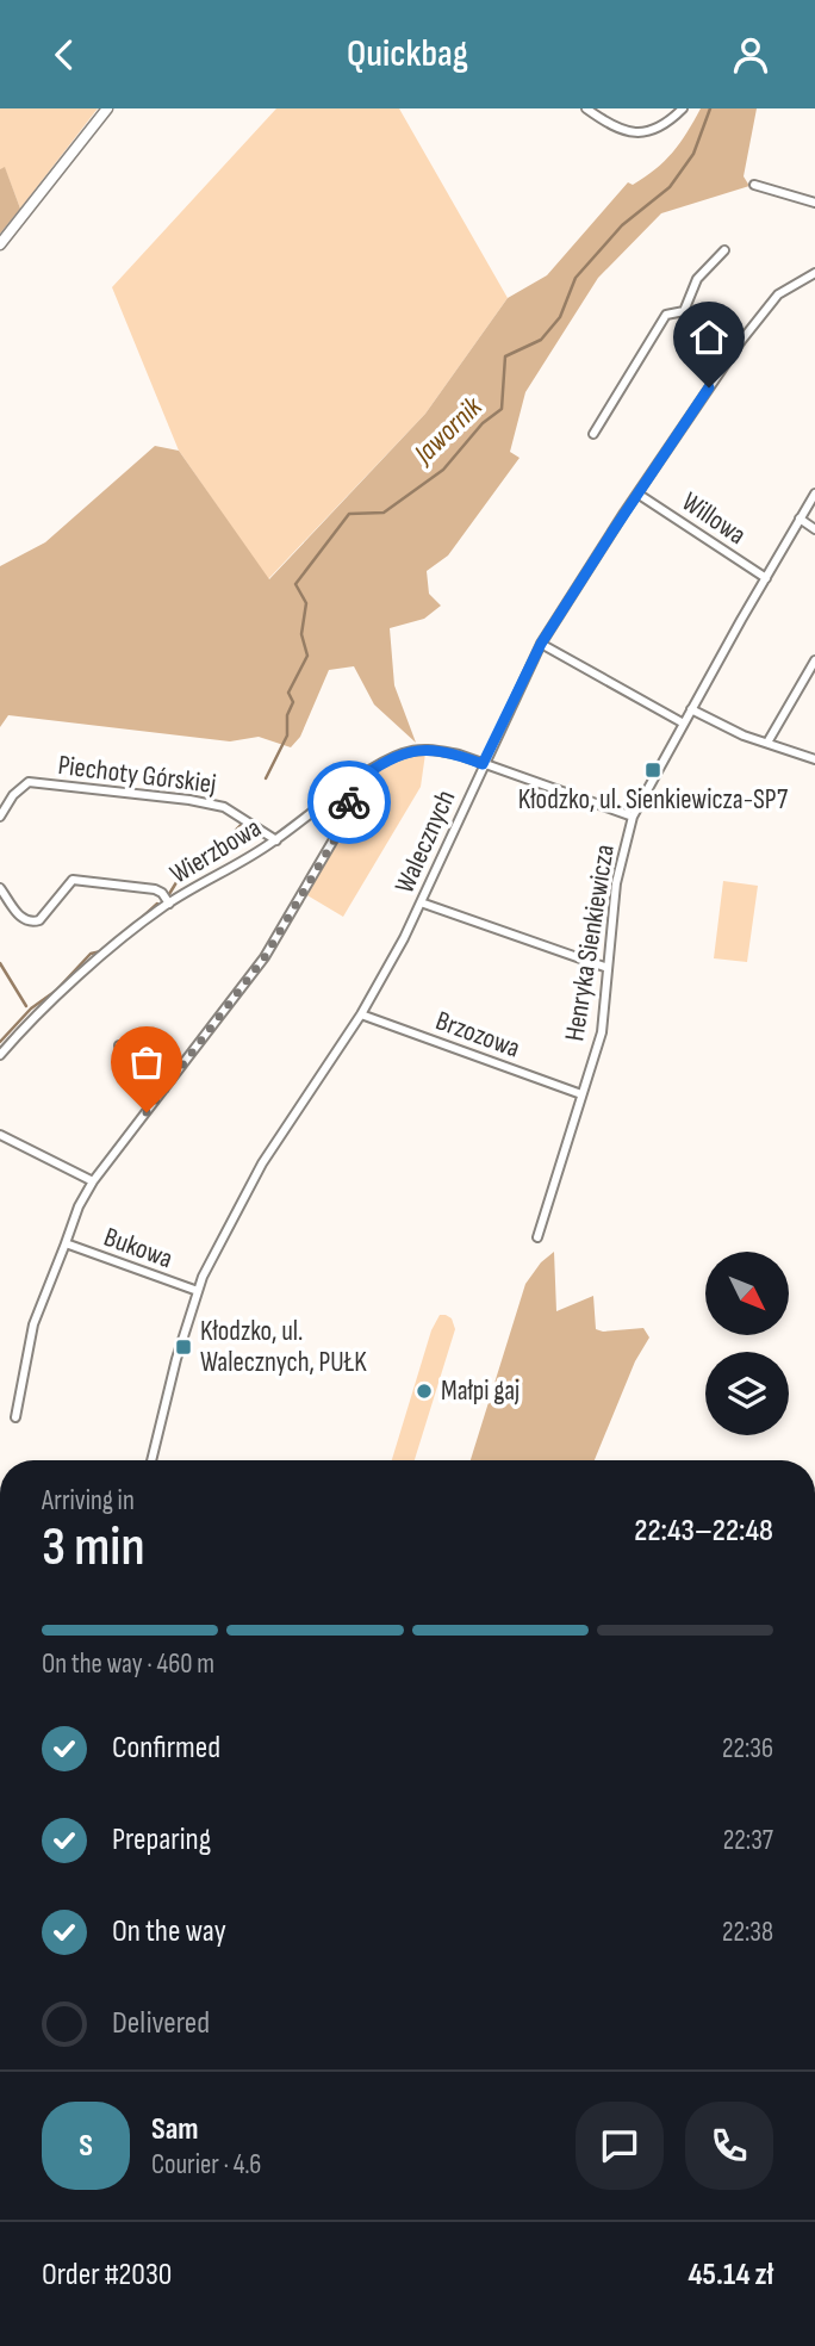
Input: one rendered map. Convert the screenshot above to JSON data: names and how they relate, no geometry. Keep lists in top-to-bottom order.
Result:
{
  "streets": {
    "street": [
      "Willowa",
      "Piechoty Górskiej",
      "Walecznych",
      "Wierzbowa",
      "Henryka Sienkiewicza",
      "Brzozowa",
      "Bukowa"
    ]
  },
  "crossings": [
    ["Willowa", "Walecznych"],
    ["Willowa", "Henryka Sienkiewicza"],
    ["Piechoty Górskiej", "Wierzbowa"],
    ["Walecznych", "Wierzbowa"],
    ["Walecznych", "Brzozowa"],
    ["Walecznych", "Bukowa"],
    ["Wierzbowa", "Henryka Sienkiewicza"],
    ["Wierzbowa", "Bukowa"],
    ["Henryka Sienkiewicza", "Brzozowa"]
  ],
  "water": ["Jawornik"],
  "places": {
    "transit": ["Kłodzko, ul. Sienkiewicza-SP7", "Kłodzko, ul. Walecznych, PUŁK"],
    "other": ["Małpi gaj"]
  },
  "north": "bottom right",
  "page": {
    "header": "Quickbag",
    "heading": ["3 min", "Arriving in", "22:43–22:48"],
    "panel": [
      "Sam",
      "Courier · 4.6",
      "Order #2030",
      "45.14 zł"
    ],
    "bar": "On the way · 460 m",
    "list": [
      ["Confirmed", "22:36"],
      ["Preparing", "22:37"],
      ["On the way", "22:38"],
      "Delivered"
    ],
    "round": "S"
  }
}
